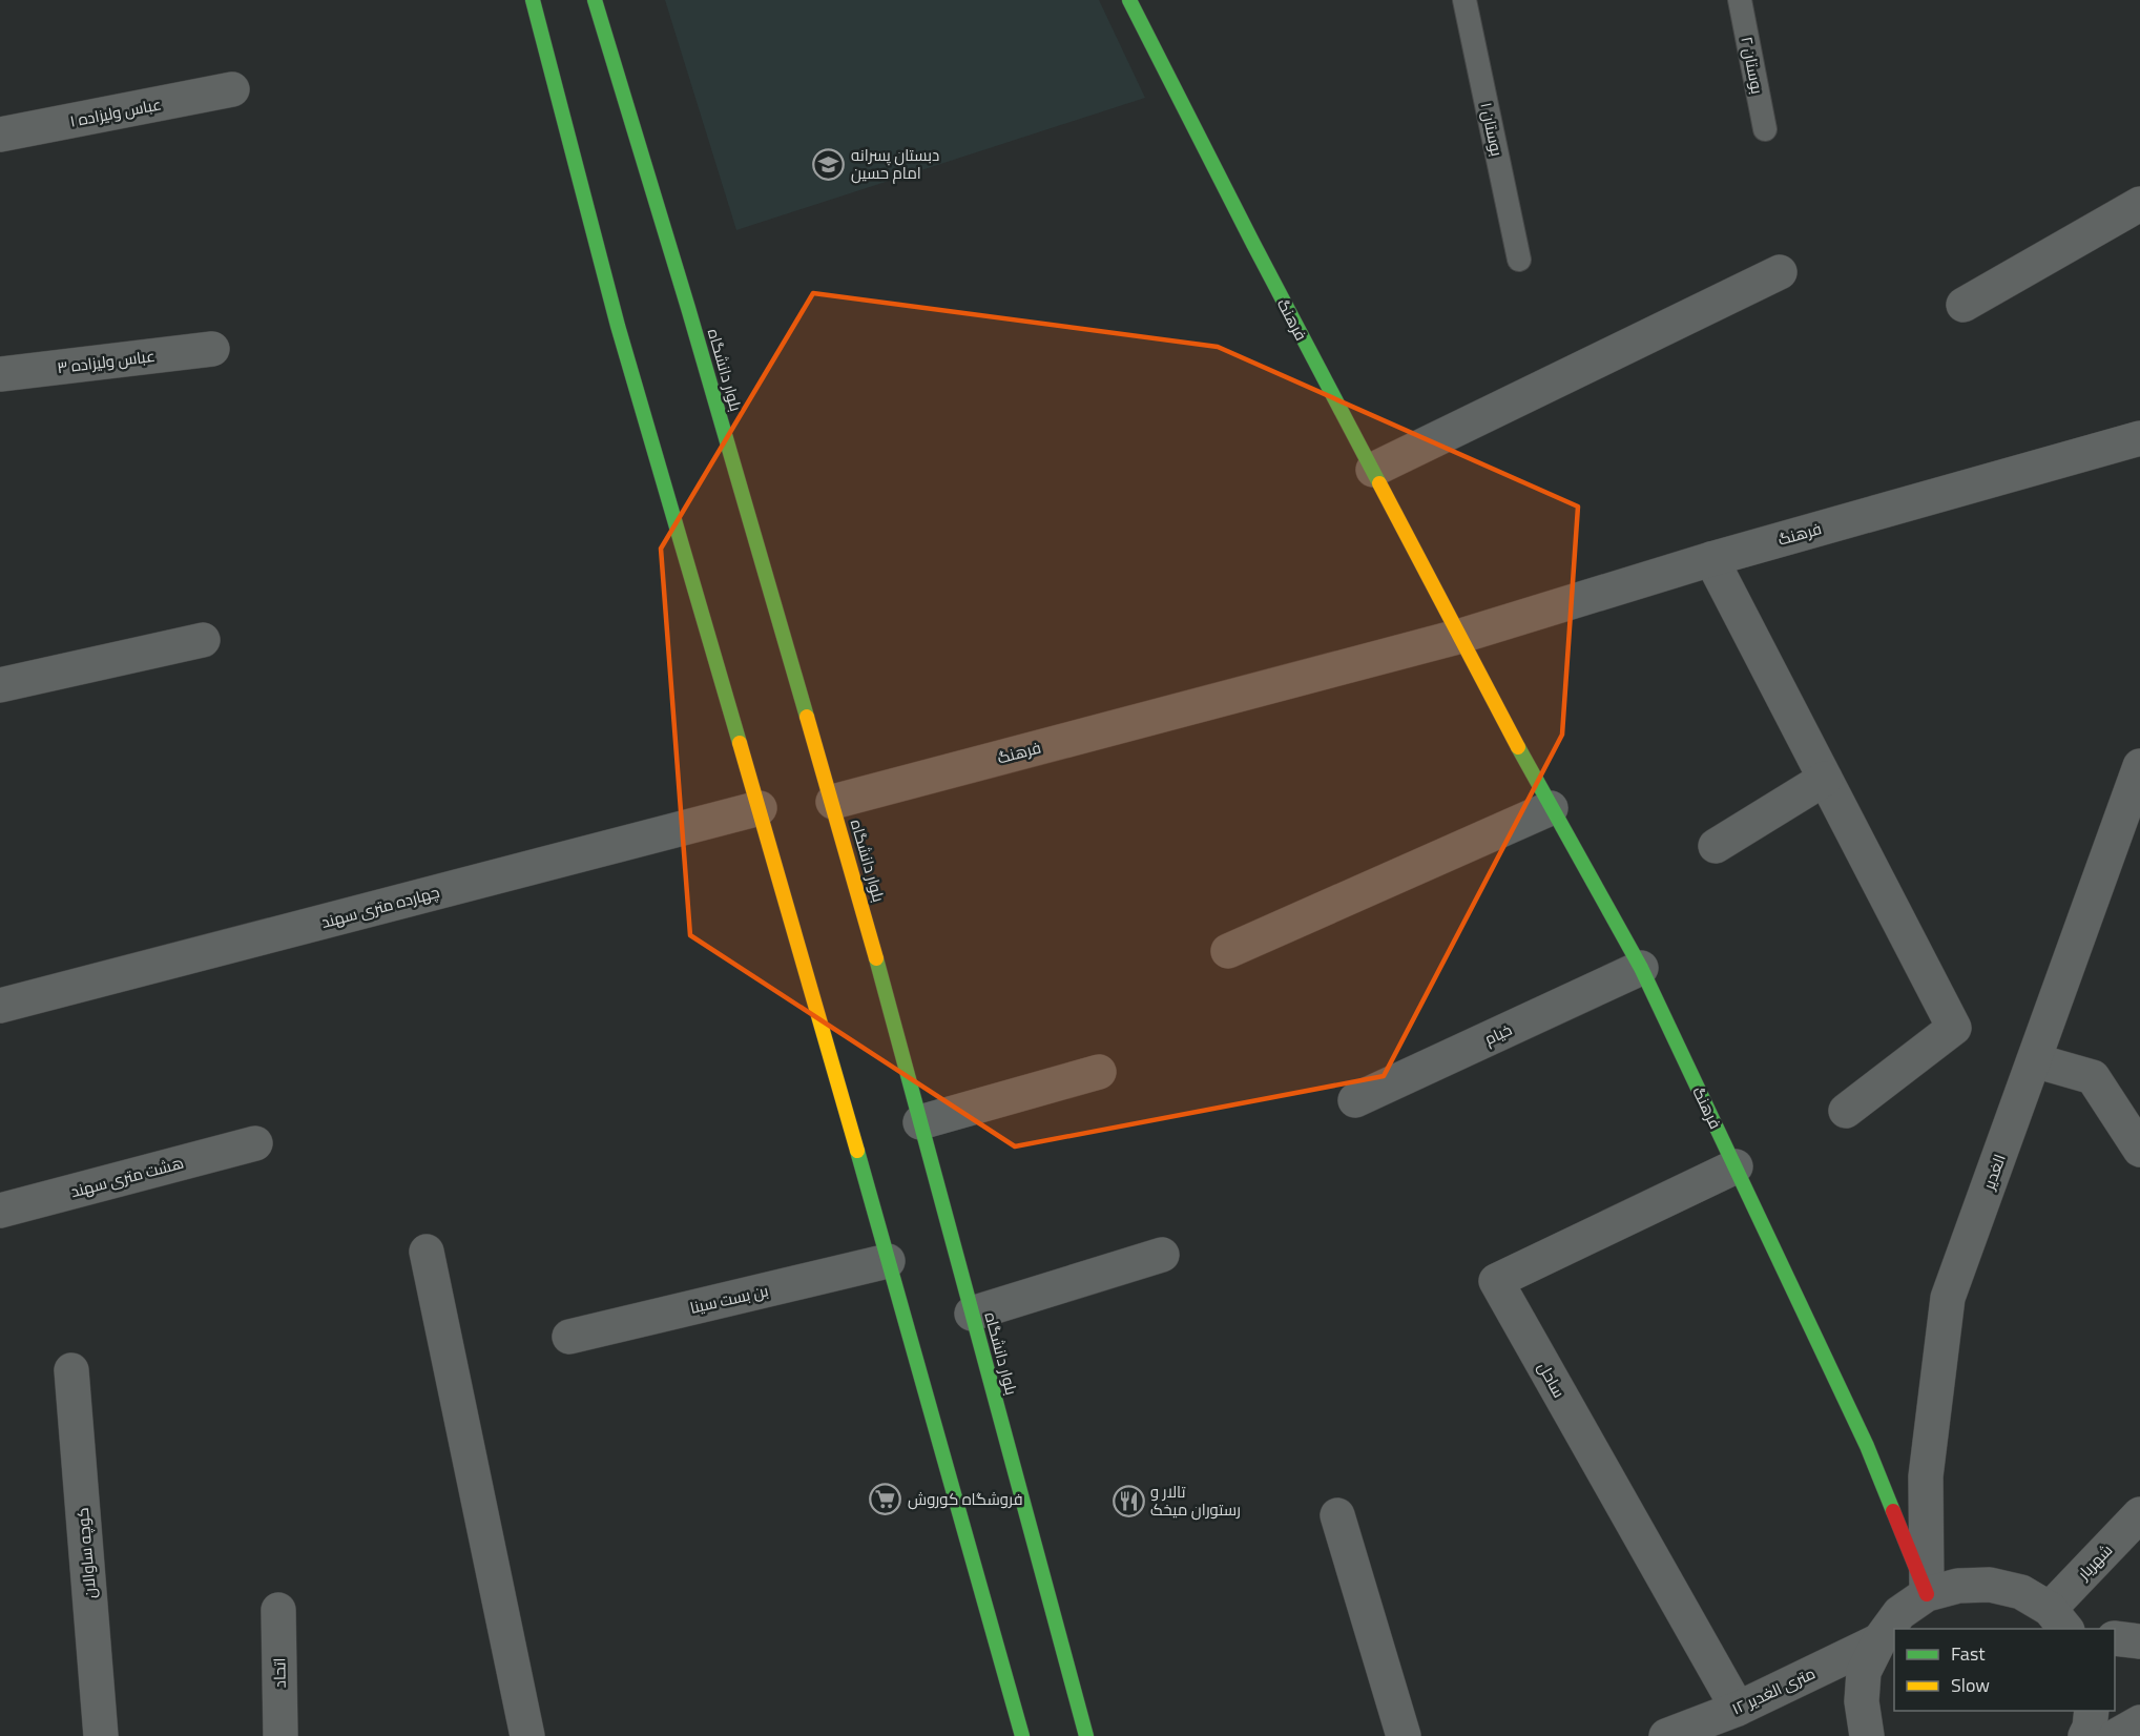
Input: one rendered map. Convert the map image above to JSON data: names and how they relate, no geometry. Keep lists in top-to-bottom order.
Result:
{
  "streets": {
    "main road": ["فرهنگ", "بلوار دانشگاه"],
    "street": [
      "عباس ولیزاده ۱",
      "عباس ولیزاده ۳",
      "چهارده متری سهند",
      "خیام",
      "الغدیر",
      "هشت متری سهند",
      "بن بست سینا",
      "ساحل",
      "کوچه ساوالان",
      "شهریار",
      "اتحاد",
      "۱۲ متری الغدیر"
    ],
    "lane": ["بوستان ۲", "بوستان ۱"]
  },
  "crossings": [
    ["فرهنگ", "بلوار دانشگاه"],
    ["فرهنگ", "خیام"],
    ["فرهنگ", "الغدیر"],
    ["فرهنگ", "ساحل"],
    ["ساحل", "۱۲ متری الغدیر"]
  ],
  "places": {
    "school or university": ["دبستان پسرانه امام حسین"],
    "supermarket": ["فروشگاه کوروش"],
    "restaurant": ["تالار و رستوران میخک"]
  },
  "legend": ["Fast", "Slow"]
}
